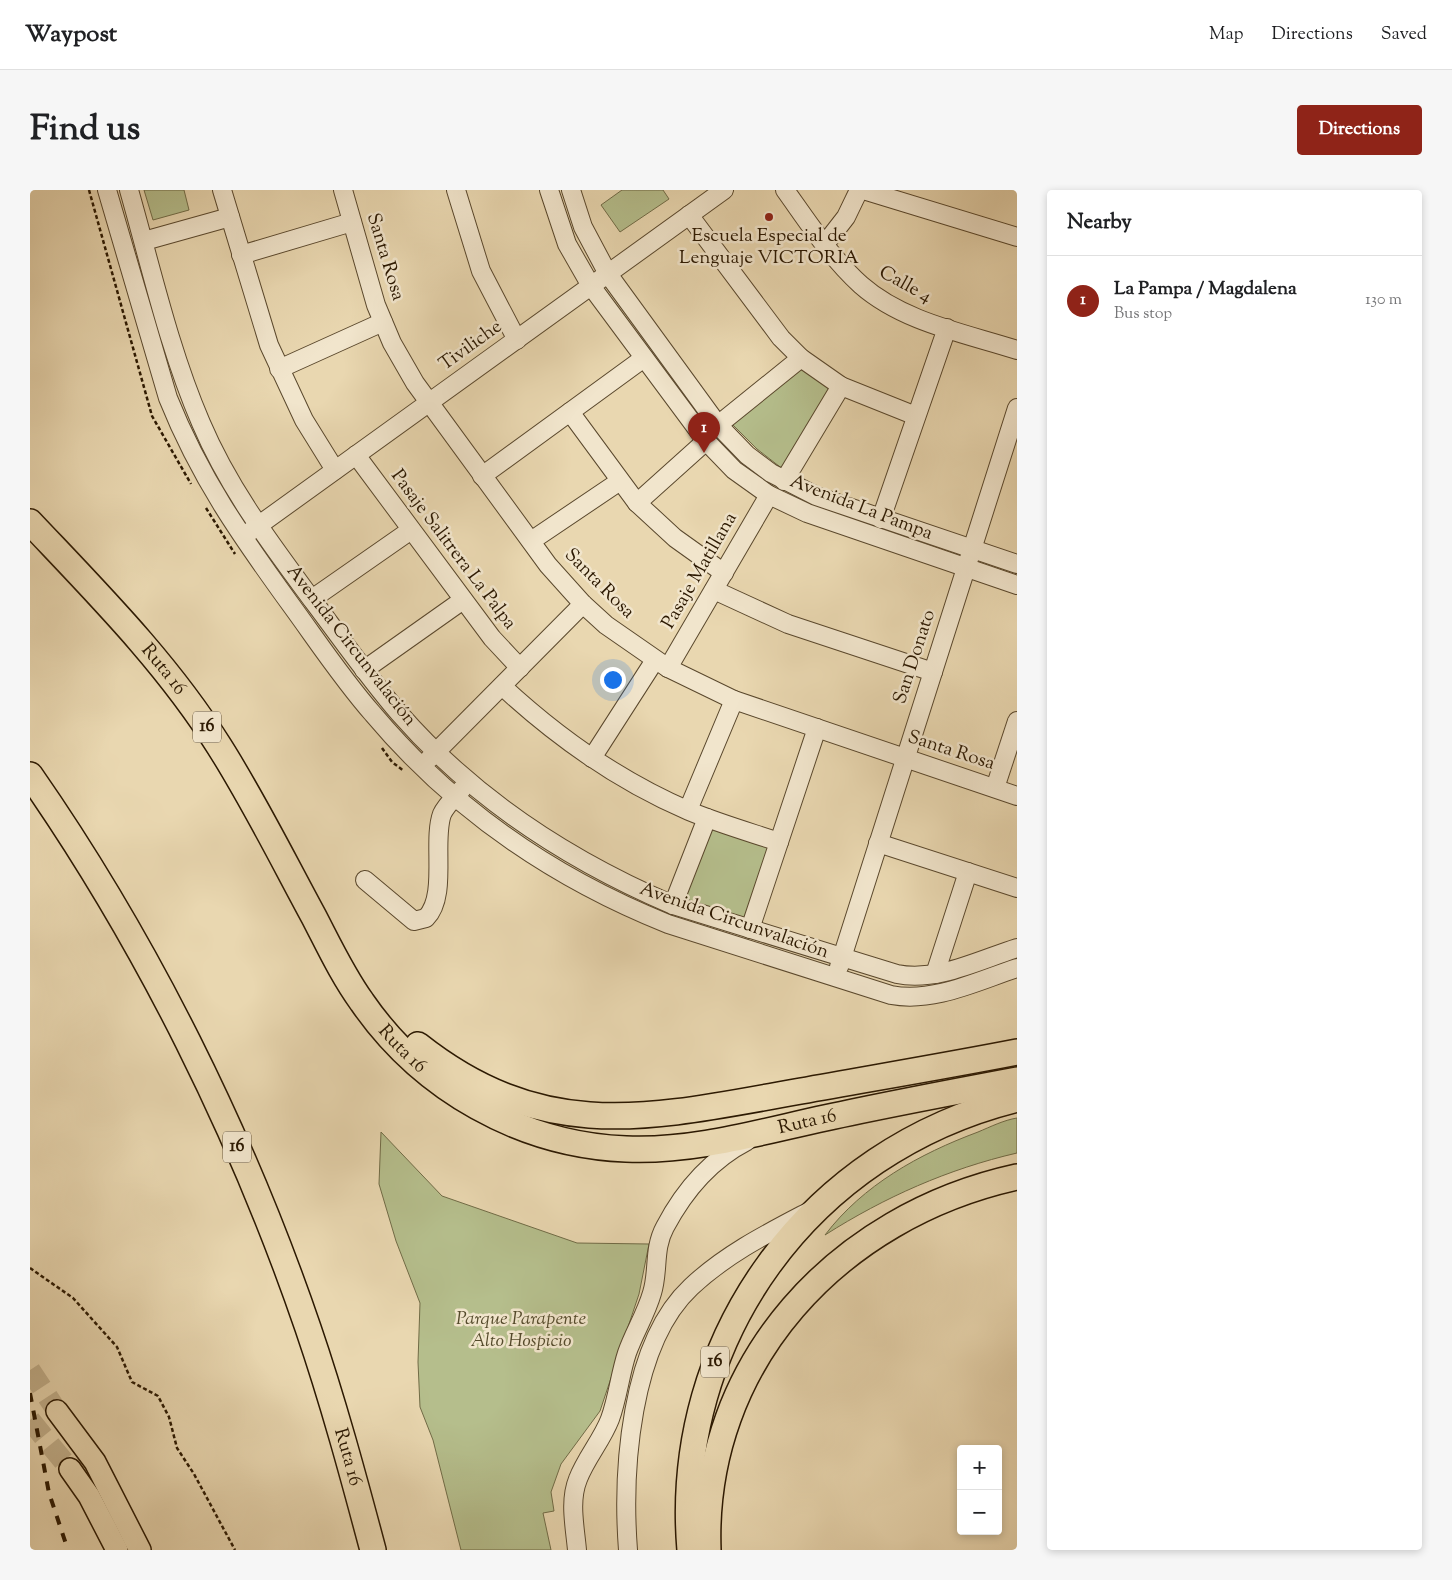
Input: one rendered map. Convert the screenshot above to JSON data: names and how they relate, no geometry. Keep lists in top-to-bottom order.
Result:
{
  "streets": {
    "highway": ["Ruta 16", "16"],
    "street": [
      "Santa Rosa",
      "Calle 4",
      "Tiviliche",
      "Avenida La Pampa",
      "Pasaje Salitrera La Palpa",
      "Pasaje Matillana",
      "Avenida Circunvalación",
      "San Donato"
    ]
  },
  "crossings": [
    ["Santa Rosa", "Tiviliche"],
    ["Santa Rosa", "Pasaje Matillana"],
    ["Santa Rosa", "San Donato"],
    ["Tiviliche", "Avenida La Pampa"],
    ["Tiviliche", "Pasaje Salitrera La Palpa"],
    ["Tiviliche", "Avenida Circunvalación"],
    ["Avenida La Pampa", "Pasaje Matillana"],
    ["Avenida La Pampa", "San Donato"],
    ["Avenida Circunvalación", "San Donato"]
  ],
  "parks": ["Parque Parapente Alto Hospicio"],
  "places": ["Escuela Especial de Lenguaje VICTORIA"],
  "page": {
    "header": "Waypost",
    "nav": ["Map", "Directions", "Saved"],
    "title": "Find us",
    "buttons": "Directions",
    "heading": "Nearby",
    "list": [
      {
        "mark": "1",
        "name": "La Pampa / Magdalena",
        "note": "Bus stop",
        "value": "130 m"
      }
    ],
    "pins": "1",
    "map_buttons": ["+", "−"]
  }
}
